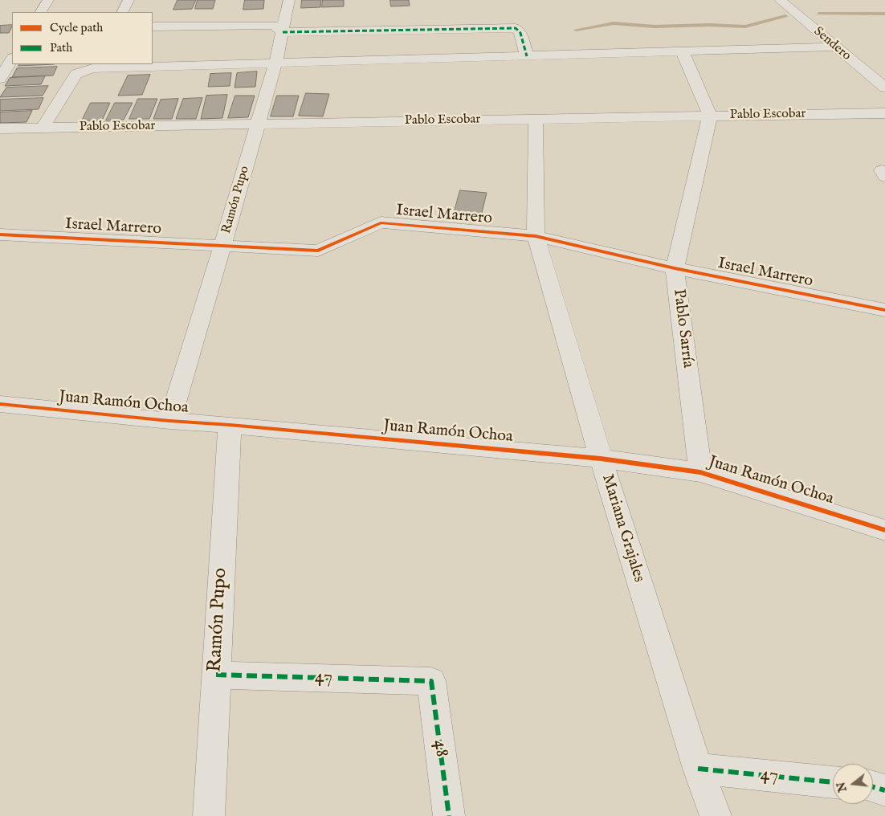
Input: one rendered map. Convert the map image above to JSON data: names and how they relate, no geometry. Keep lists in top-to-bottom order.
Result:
{
  "streets": {
    "street": [
      "Sendero",
      "Pablo Escobar",
      "Ramón Pupo",
      "Israel Marrero",
      "Pablo Sarría",
      "Juan Ramón Ochoa",
      "Mariana Grajales",
      "47",
      "48"
    ]
  },
  "crossings": [
    ["Pablo Escobar", "Ramón Pupo"],
    ["Pablo Escobar", "Pablo Sarría"],
    ["Pablo Escobar", "Mariana Grajales"],
    ["Ramón Pupo", "Israel Marrero"],
    ["Ramón Pupo", "Juan Ramón Ochoa"],
    ["Ramón Pupo", "47"],
    ["Israel Marrero", "Pablo Sarría"],
    ["Israel Marrero", "Mariana Grajales"],
    ["Pablo Sarría", "Juan Ramón Ochoa"],
    ["Juan Ramón Ochoa", "Mariana Grajales"],
    ["Mariana Grajales", "47"],
    ["47", "48"]
  ],
  "legend": ["Cycle path", "Path"],
  "north": "left"
}
